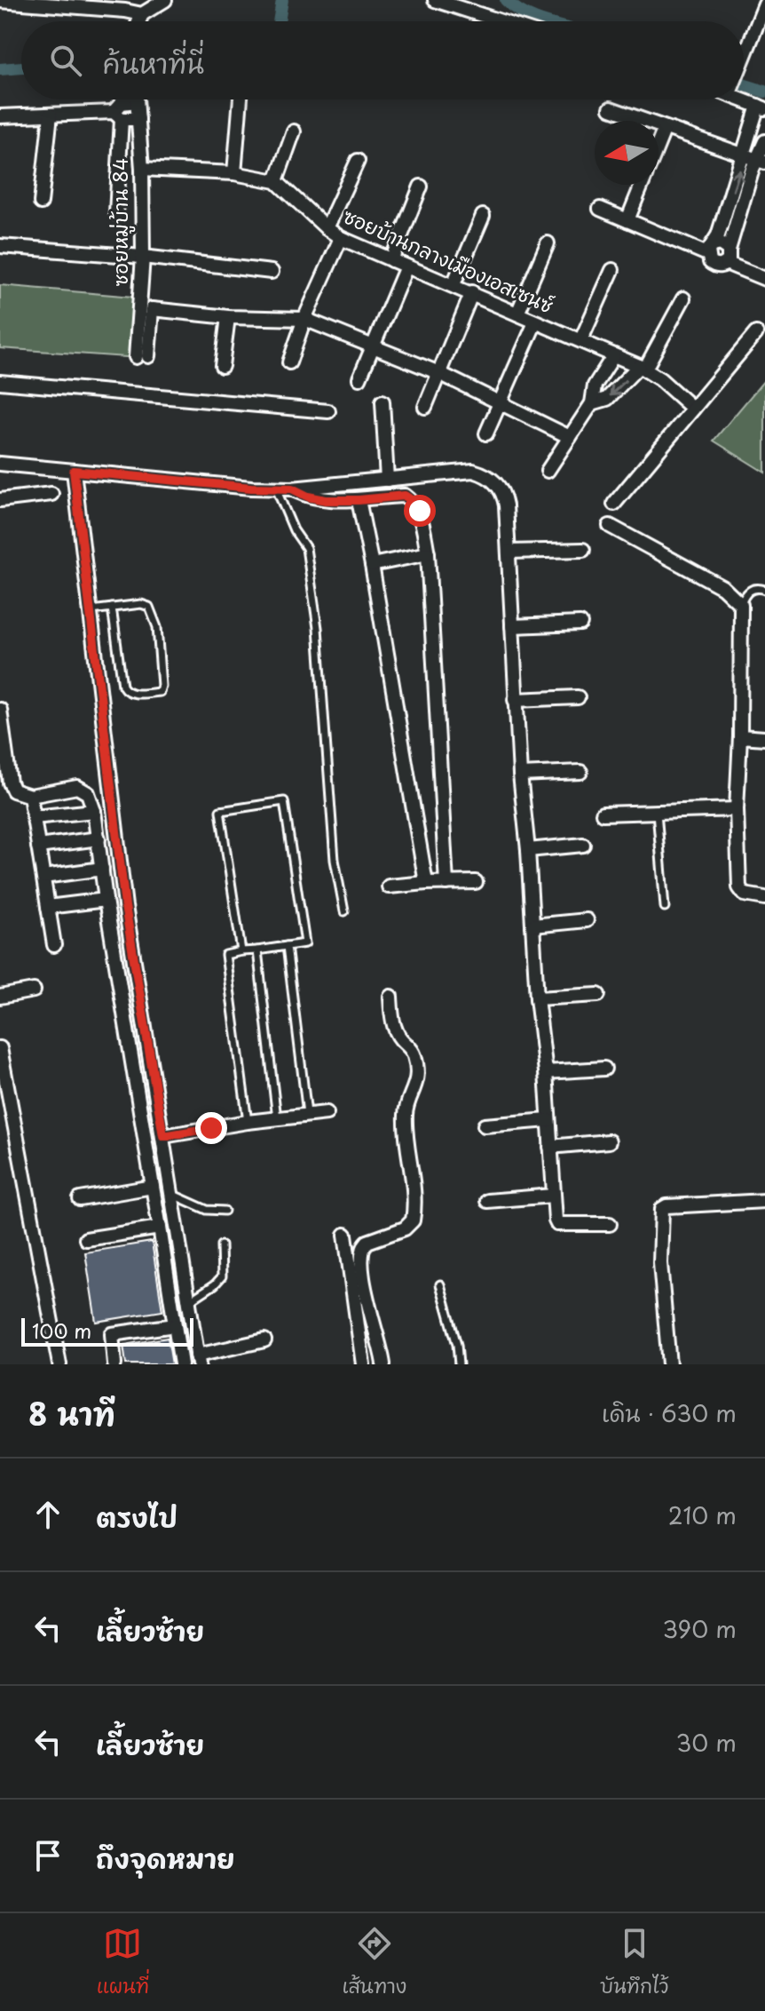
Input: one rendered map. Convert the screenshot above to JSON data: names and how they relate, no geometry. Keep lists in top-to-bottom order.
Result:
{
  "streets": {
    "street": ["ซอยหมู่บ้าน 84", "ซอยบ้านกลางเมืองเอสเซนซ์"]
  },
  "scale_bar": "100 m",
  "north": "left",
  "page": {
    "search": "ค้นหาที่นี่",
    "scale": "100 m",
    "heading": ["8 นาที", "เดิน · 630 m"],
    "list": [
      ["ตรงไป", "210 m"],
      ["เลี้ยวซ้าย", "390 m"],
      ["เลี้ยวซ้าย", "30 m"],
      "ถึงจุดหมาย"
    ],
    "nav": ["แผนที่", "เส้นทาง", "บันทึกไว้"]
  }
}
